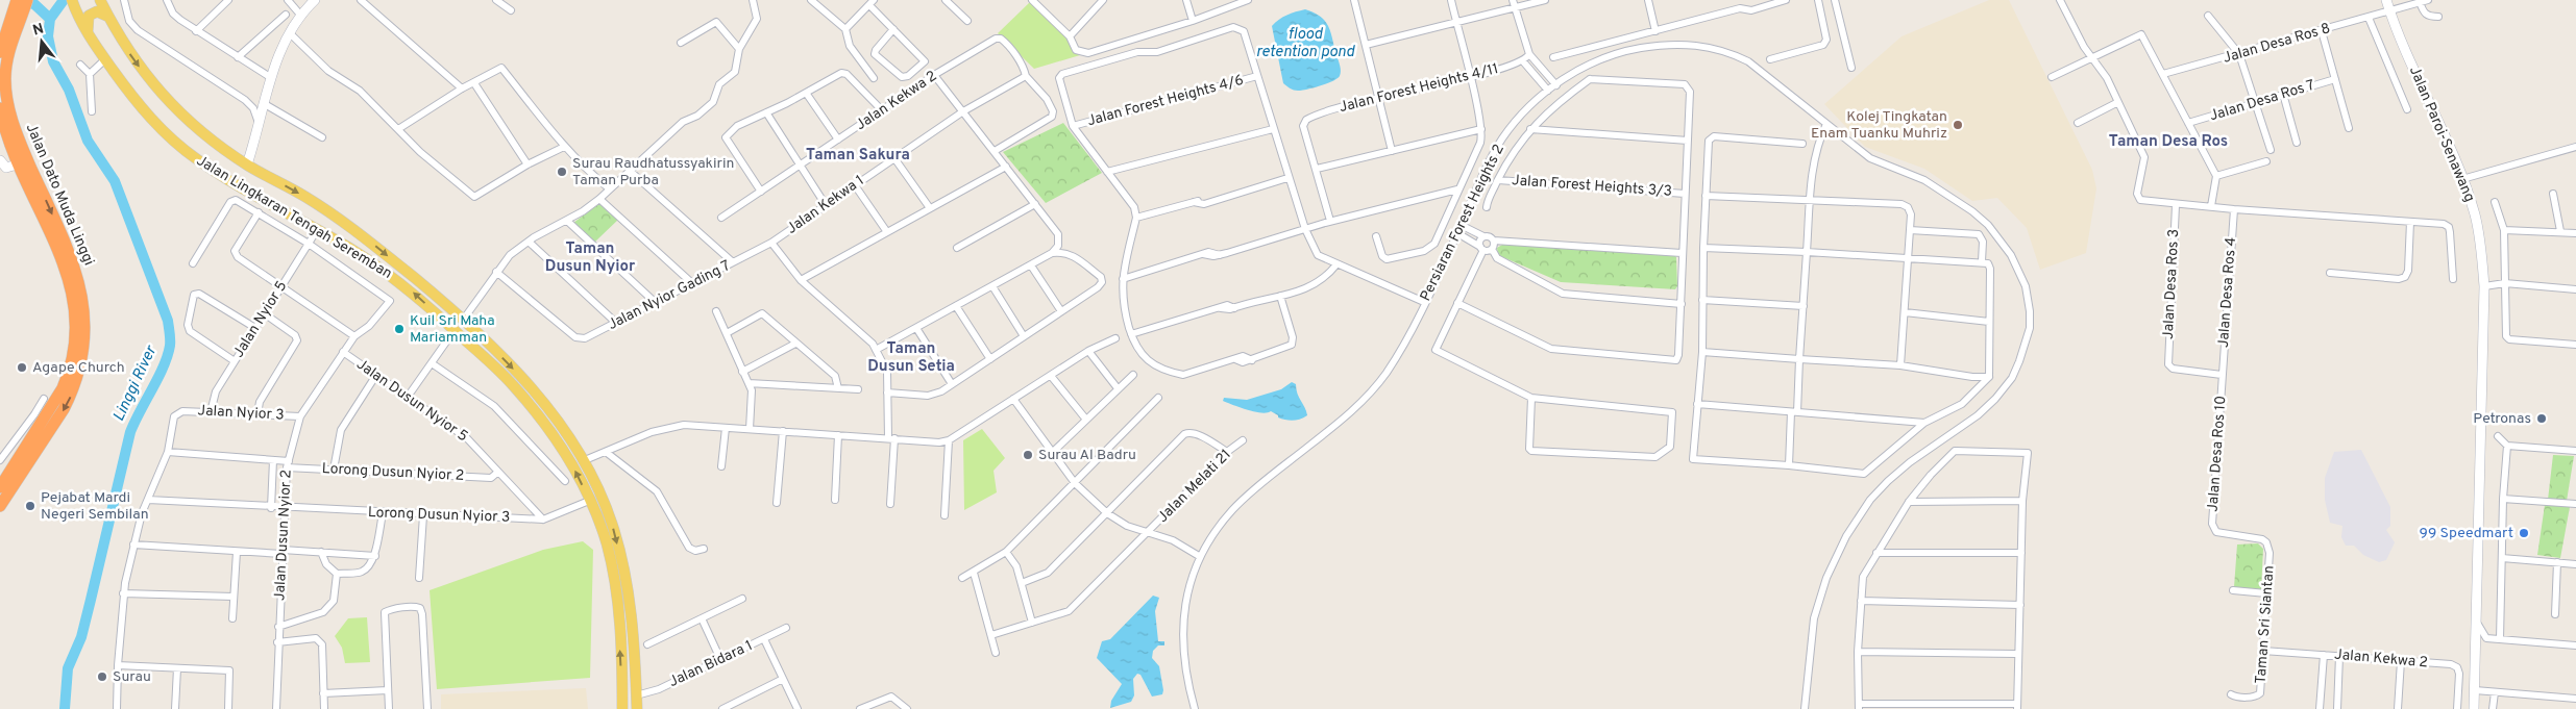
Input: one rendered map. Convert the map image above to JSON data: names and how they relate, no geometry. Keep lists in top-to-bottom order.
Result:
{
  "streets": {
    "highway": ["Jalan Dato Muda Linggi"],
    "main road": ["Jalan Paroi-Senawang", "Jalan Lingkaran Tengah Seremban"],
    "street": [
      "Jalan Desa Ros 8",
      "Jalan Forest Heights 4/11",
      "Jalan Kekwa 2",
      "Jalan Forest Heights 4/6",
      "Jalan Desa Ros 7",
      "Jalan Forest Heights 3/3",
      "Jalan Kekwa 1",
      "Persiaran Forest Heights 2",
      "Jalan Desa Ros 3",
      "Jalan Desa Ros 4",
      "Jalan Nyior Gading 7",
      "Jalan Nyior 5",
      "Jalan Dusun Nyior 5",
      "Jalan Nyior 3",
      "Jalan Desa Ros 10",
      "Lorong Dusun Nyior 2",
      "Jalan Melati 21",
      "Lorong Dusun Nyior 3",
      "Jalan Dusun Nyior 2",
      "Taman Sri Siantan",
      "Jalan Bidara 1"
    ]
  },
  "crossings": [
    ["Jalan Desa Ros 8", "Jalan Paroi-Senawang"],
    ["Jalan Kekwa 2", "Jalan Kekwa 1"],
    ["Jalan Kekwa 2", "Taman Sri Siantan"],
    ["Jalan Kekwa 1", "Jalan Nyior Gading 7"],
    ["Jalan Lingkaran Tengah Seremban", "Jalan Nyior 5"],
    ["Jalan Lingkaran Tengah Seremban", "Lorong Dusun Nyior 3"],
    ["Jalan Lingkaran Tengah Seremban", "Jalan Bidara 1"],
    ["Jalan Desa Ros 3", "Jalan Desa Ros 4"],
    ["Jalan Desa Ros 3", "Jalan Desa Ros 10"],
    ["Jalan Desa Ros 4", "Jalan Desa Ros 10"],
    ["Jalan Nyior 5", "Jalan Nyior 3"],
    ["Jalan Nyior 5", "Jalan Dusun Nyior 2"],
    ["Jalan Dusun Nyior 5", "Lorong Dusun Nyior 2"],
    ["Jalan Dusun Nyior 5", "Lorong Dusun Nyior 3"],
    ["Jalan Dusun Nyior 5", "Jalan Dusun Nyior 2"],
    ["Jalan Nyior 3", "Lorong Dusun Nyior 2"],
    ["Jalan Nyior 3", "Jalan Dusun Nyior 2"],
    ["Jalan Desa Ros 10", "Taman Sri Siantan"],
    ["Lorong Dusun Nyior 2", "Jalan Dusun Nyior 2"],
    ["Lorong Dusun Nyior 3", "Jalan Dusun Nyior 2"]
  ],
  "districts": [
    "Taman Desa Ros",
    "Taman Sakura",
    "Taman Dusun Nyior",
    "Taman Dusun Setia"
  ],
  "water": ["flood retention pond", "Linggi River"],
  "places": [
    "Kolej Tingkatan Enam Tuanku Muhriz",
    "Surau Raudhatussyakirin Taman Purba",
    "Kuil Sri Maha Mariamman",
    "Agape Church",
    "Petronas",
    "Surau Al Badru",
    "Pejabat Mardi Negeri Sembilan",
    "99 Speedmart",
    "Surau"
  ],
  "north": "top"
}
